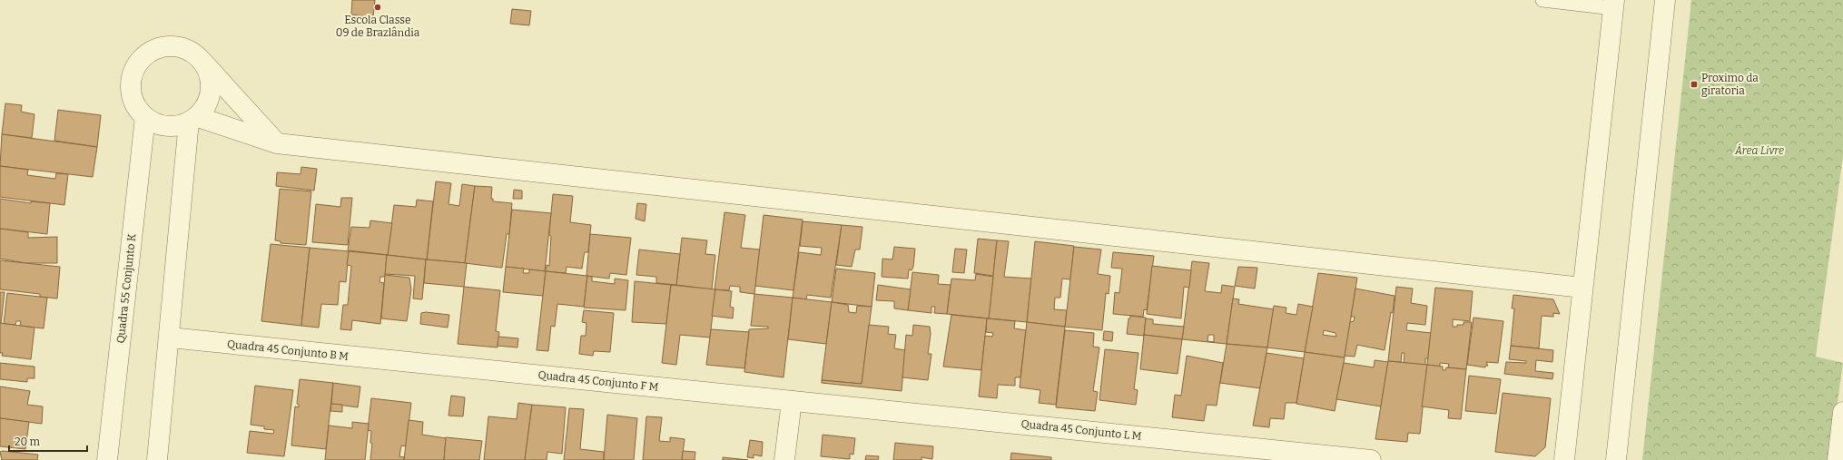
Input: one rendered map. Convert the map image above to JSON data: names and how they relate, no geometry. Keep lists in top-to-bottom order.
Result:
{
  "streets": {
    "street": [
      "Quadra 55 Conjunto K",
      "Quadra 45 Conjunto B M",
      "Quadra 45 Conjunto F M",
      "Quadra 45 Conjunto L M"
    ]
  },
  "crossings": [
    ["Quadra 45 Conjunto B M", "Quadra 45 Conjunto F M"],
    ["Quadra 45 Conjunto F M", "Quadra 45 Conjunto L M"]
  ],
  "parks": ["Área Livre"],
  "places": {
    "other": ["Escola Classe 09 de Brazlândia"],
    "transit": ["Proximo da giratoria"]
  },
  "scale_bar": "20 m"
}
